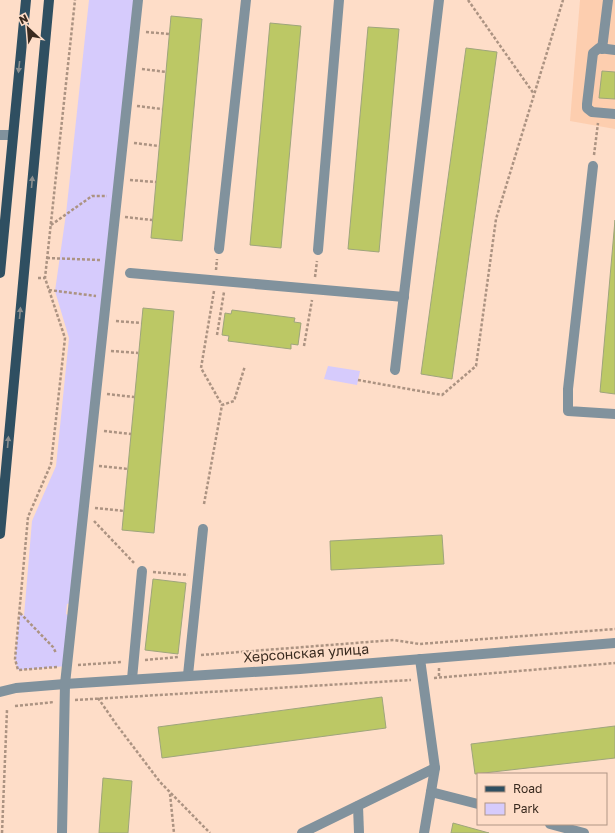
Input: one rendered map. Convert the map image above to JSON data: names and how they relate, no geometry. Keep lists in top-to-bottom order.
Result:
{
  "streets": {
    "street": ["Херсонская улица"]
  },
  "legend": ["Road", "Park"],
  "north": "top left"
}
